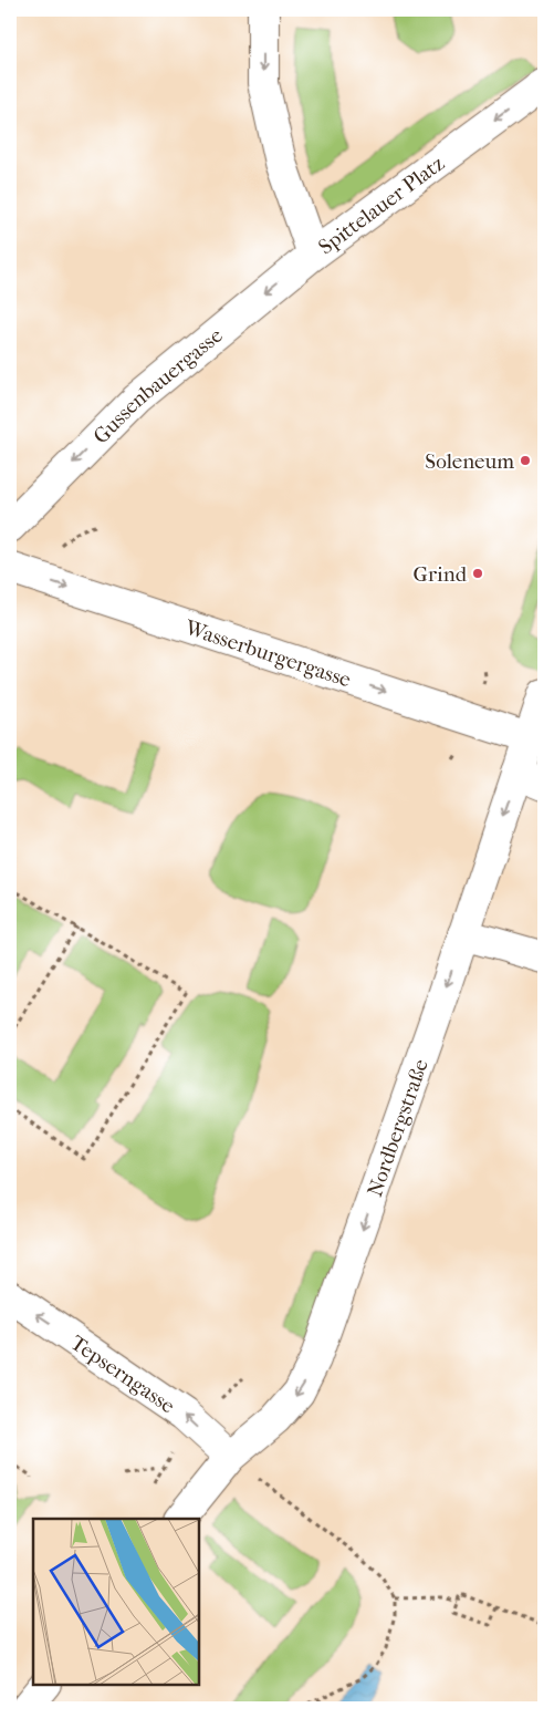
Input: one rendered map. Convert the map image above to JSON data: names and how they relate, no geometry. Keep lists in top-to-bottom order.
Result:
{
  "streets": {
    "street": [
      "Spittelauer Platz",
      "Gussenbauergasse",
      "Wasserburgergasse",
      "Nordbergstraße",
      "Tepserngasse"
    ]
  },
  "crossings": [
    ["Spittelauer Platz", "Gussenbauergasse"],
    ["Wasserburgergasse", "Nordbergstraße"],
    ["Nordbergstraße", "Tepserngasse"]
  ],
  "one_way": [
    "Spittelauer Platz",
    "Gussenbauergasse",
    "Wasserburgergasse",
    "Nordbergstraße",
    "Tepserngasse"
  ],
  "places": ["Soleneum", "Grind"]
}
